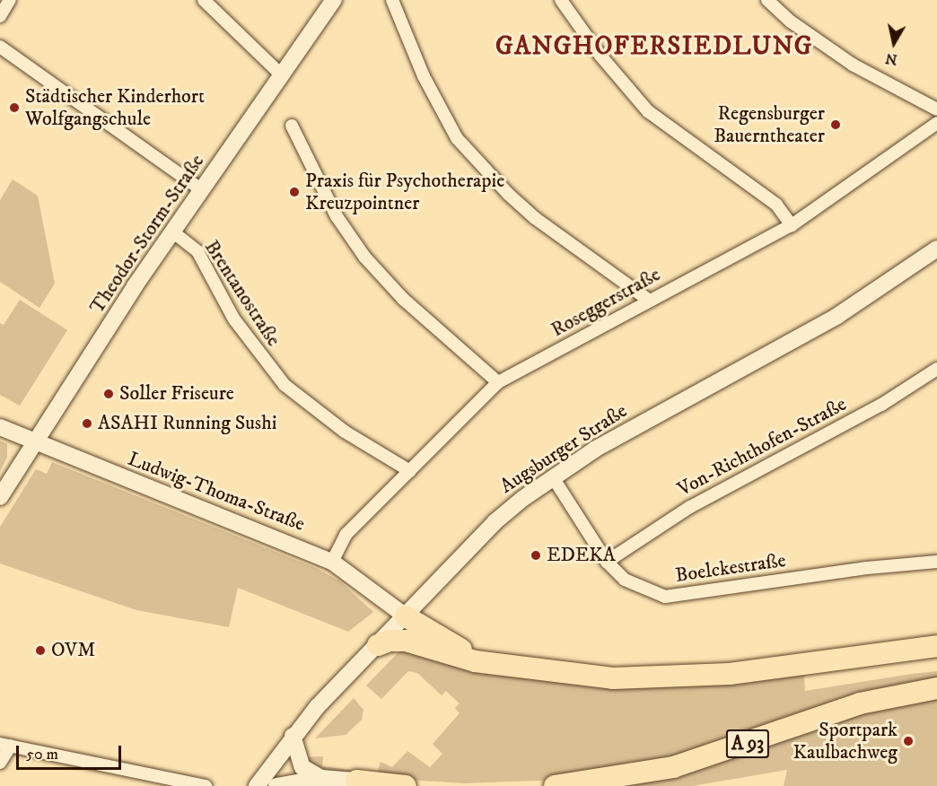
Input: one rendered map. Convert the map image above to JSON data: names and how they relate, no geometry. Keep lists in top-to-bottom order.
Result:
{
  "streets": {
    "highway": ["A 93"],
    "street": [
      "Theodor-Storm-Straße",
      "Brentanostraße",
      "Roseggerstraße",
      "Von-Richthofen-Straße",
      "Augsburger Straße",
      "Ludwig-Thoma-Straße",
      "Boelckestraße"
    ]
  },
  "crossings": [
    ["Theodor-Storm-Straße", "Brentanostraße"],
    ["Theodor-Storm-Straße", "Ludwig-Thoma-Straße"],
    ["Brentanostraße", "Roseggerstraße"],
    ["Roseggerstraße", "Ludwig-Thoma-Straße"],
    ["Von-Richthofen-Straße", "Boelckestraße"],
    ["Augsburger Straße", "Ludwig-Thoma-Straße"],
    ["Augsburger Straße", "Boelckestraße"]
  ],
  "districts": ["GANGHOFERSIEDLUNG"],
  "places": [
    "Städtischer Kinderhort Wolfgangschule",
    "Regensburger Bauerntheater",
    "Praxis für Psychotherapie Kreuzpointner",
    "Soller Friseure",
    "ASAHI Running Sushi",
    "EDEKA",
    "OVM",
    "Sportpark Kaulbachweg"
  ],
  "scale_bar": "50 m",
  "north": "bottom"
}
